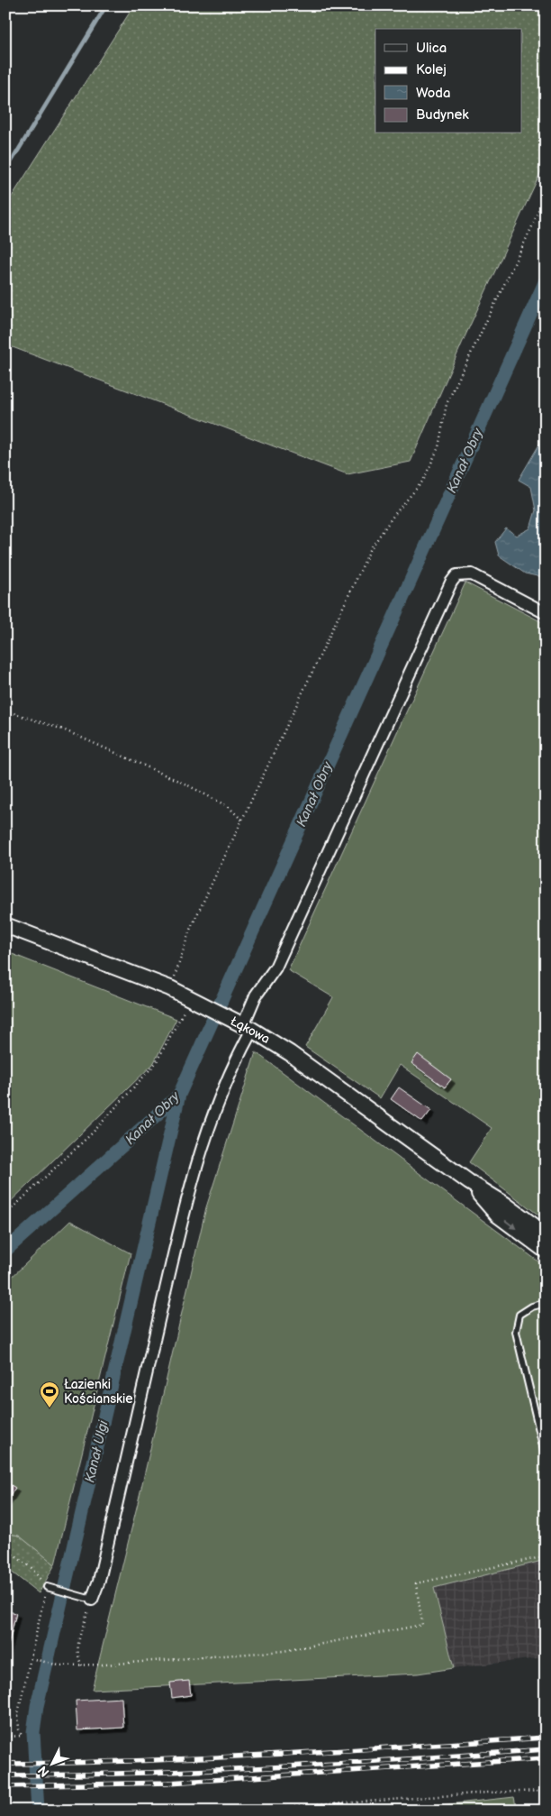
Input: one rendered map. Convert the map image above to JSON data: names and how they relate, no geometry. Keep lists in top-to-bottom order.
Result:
{
  "streets": {
    "street": ["Łąkowa"]
  },
  "water": ["Kanał Obry", "Kanał Ulgi"],
  "places": {
    "sports": ["Łazienki Kościanskie"]
  },
  "legend": [
    "Ulica",
    "Kolej",
    "Woda",
    "Budynek"
  ],
  "north": "bottom left"
}
